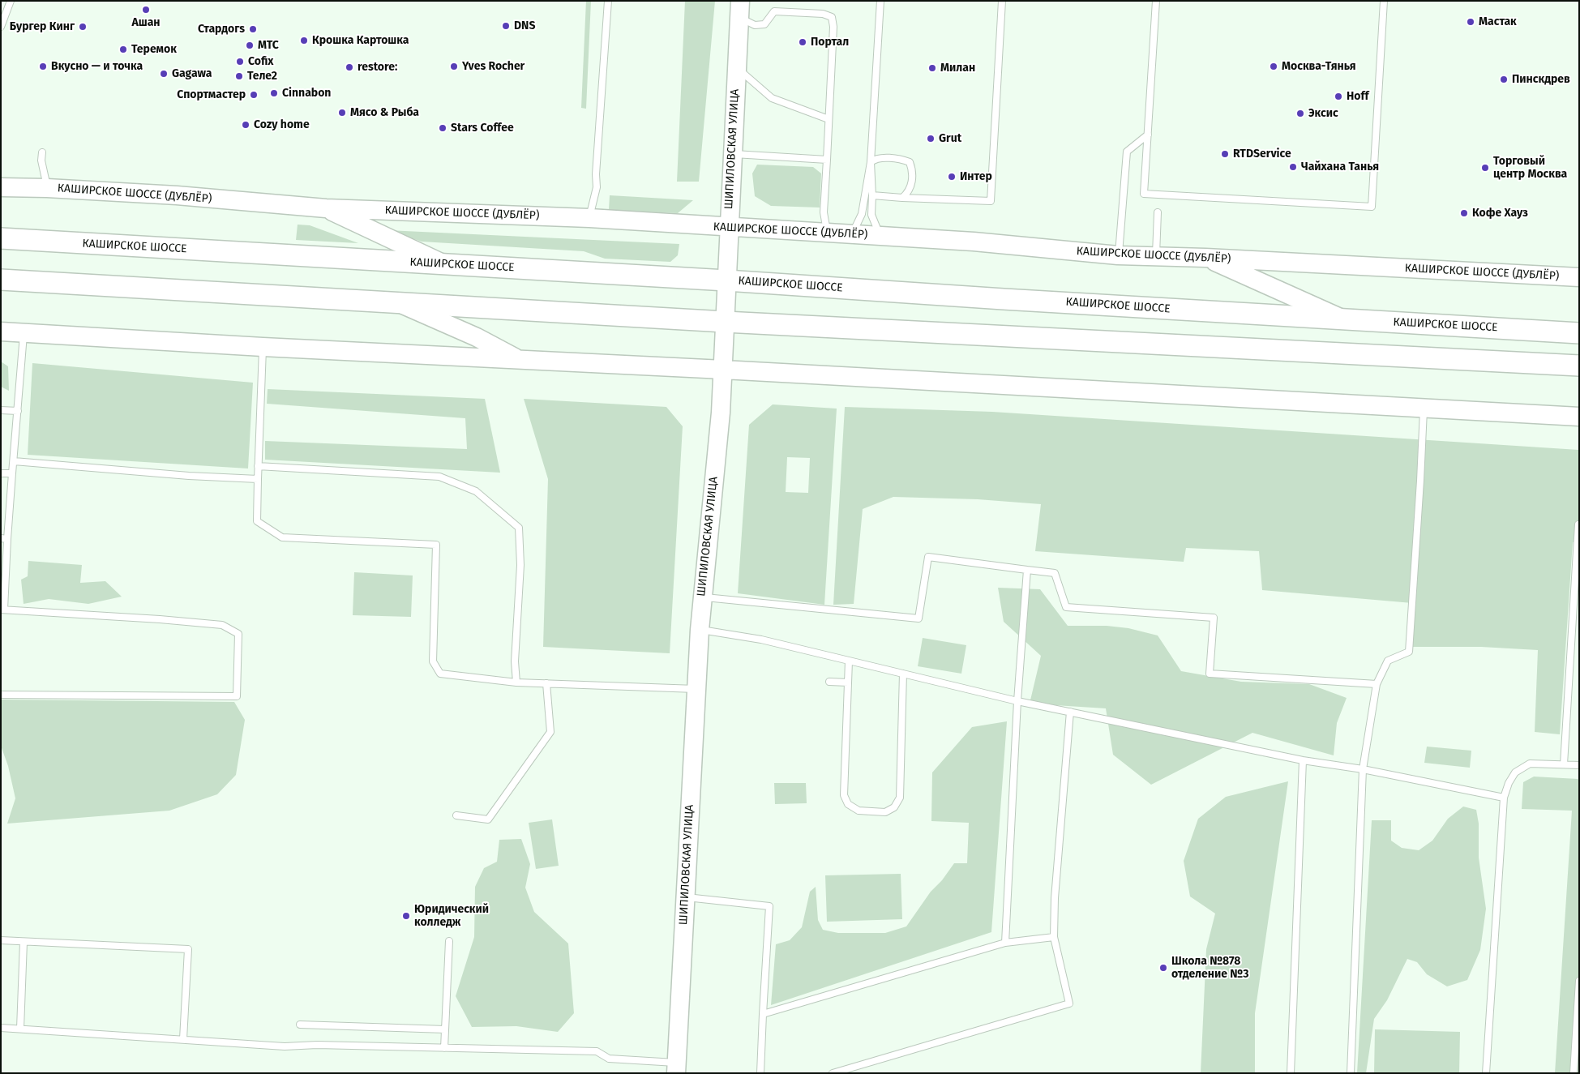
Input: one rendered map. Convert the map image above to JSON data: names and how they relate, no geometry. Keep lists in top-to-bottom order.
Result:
{
  "streets": {
    "main road": ["ШИПИЛОВСКАЯ УЛИЦА", "КАШИРСКОЕ ШОССЕ (ДУБЛЁР)", "КАШИРСКОЕ ШОССЕ"]
  },
  "crossings": [
    ["ШИПИЛОВСКАЯ УЛИЦА", "КАШИРСКОЕ ШОССЕ (ДУБЛЁР)"],
    ["ШИПИЛОВСКАЯ УЛИЦА", "КАШИРСКОЕ ШОССЕ"]
  ],
  "places": [
    "Ашан",
    "Мастак",
    "DNS",
    "Бургер Кинг",
    "Стардогs",
    "Крошка Картошка",
    "Портал",
    "МТС",
    "Теремок",
    "Cofix",
    "Вкусно — и точка",
    "Yves Rocher",
    "Москва-Тянья",
    "restore:",
    "Милан",
    "Gagawa",
    "Теле2",
    "Пинскдрев",
    "Cinnabon",
    "Спортмастер",
    "Hoff",
    "Мясо & Рыба",
    "Эксис",
    "Cozy home",
    "Stars Coffee",
    "Grut",
    "RTDService",
    "Чайхана Танья",
    "Торговый центр Москва",
    "Интер",
    "Кофе Хауз",
    "Юридический колледж",
    "Школа №878 отделение №3"
  ]
}
